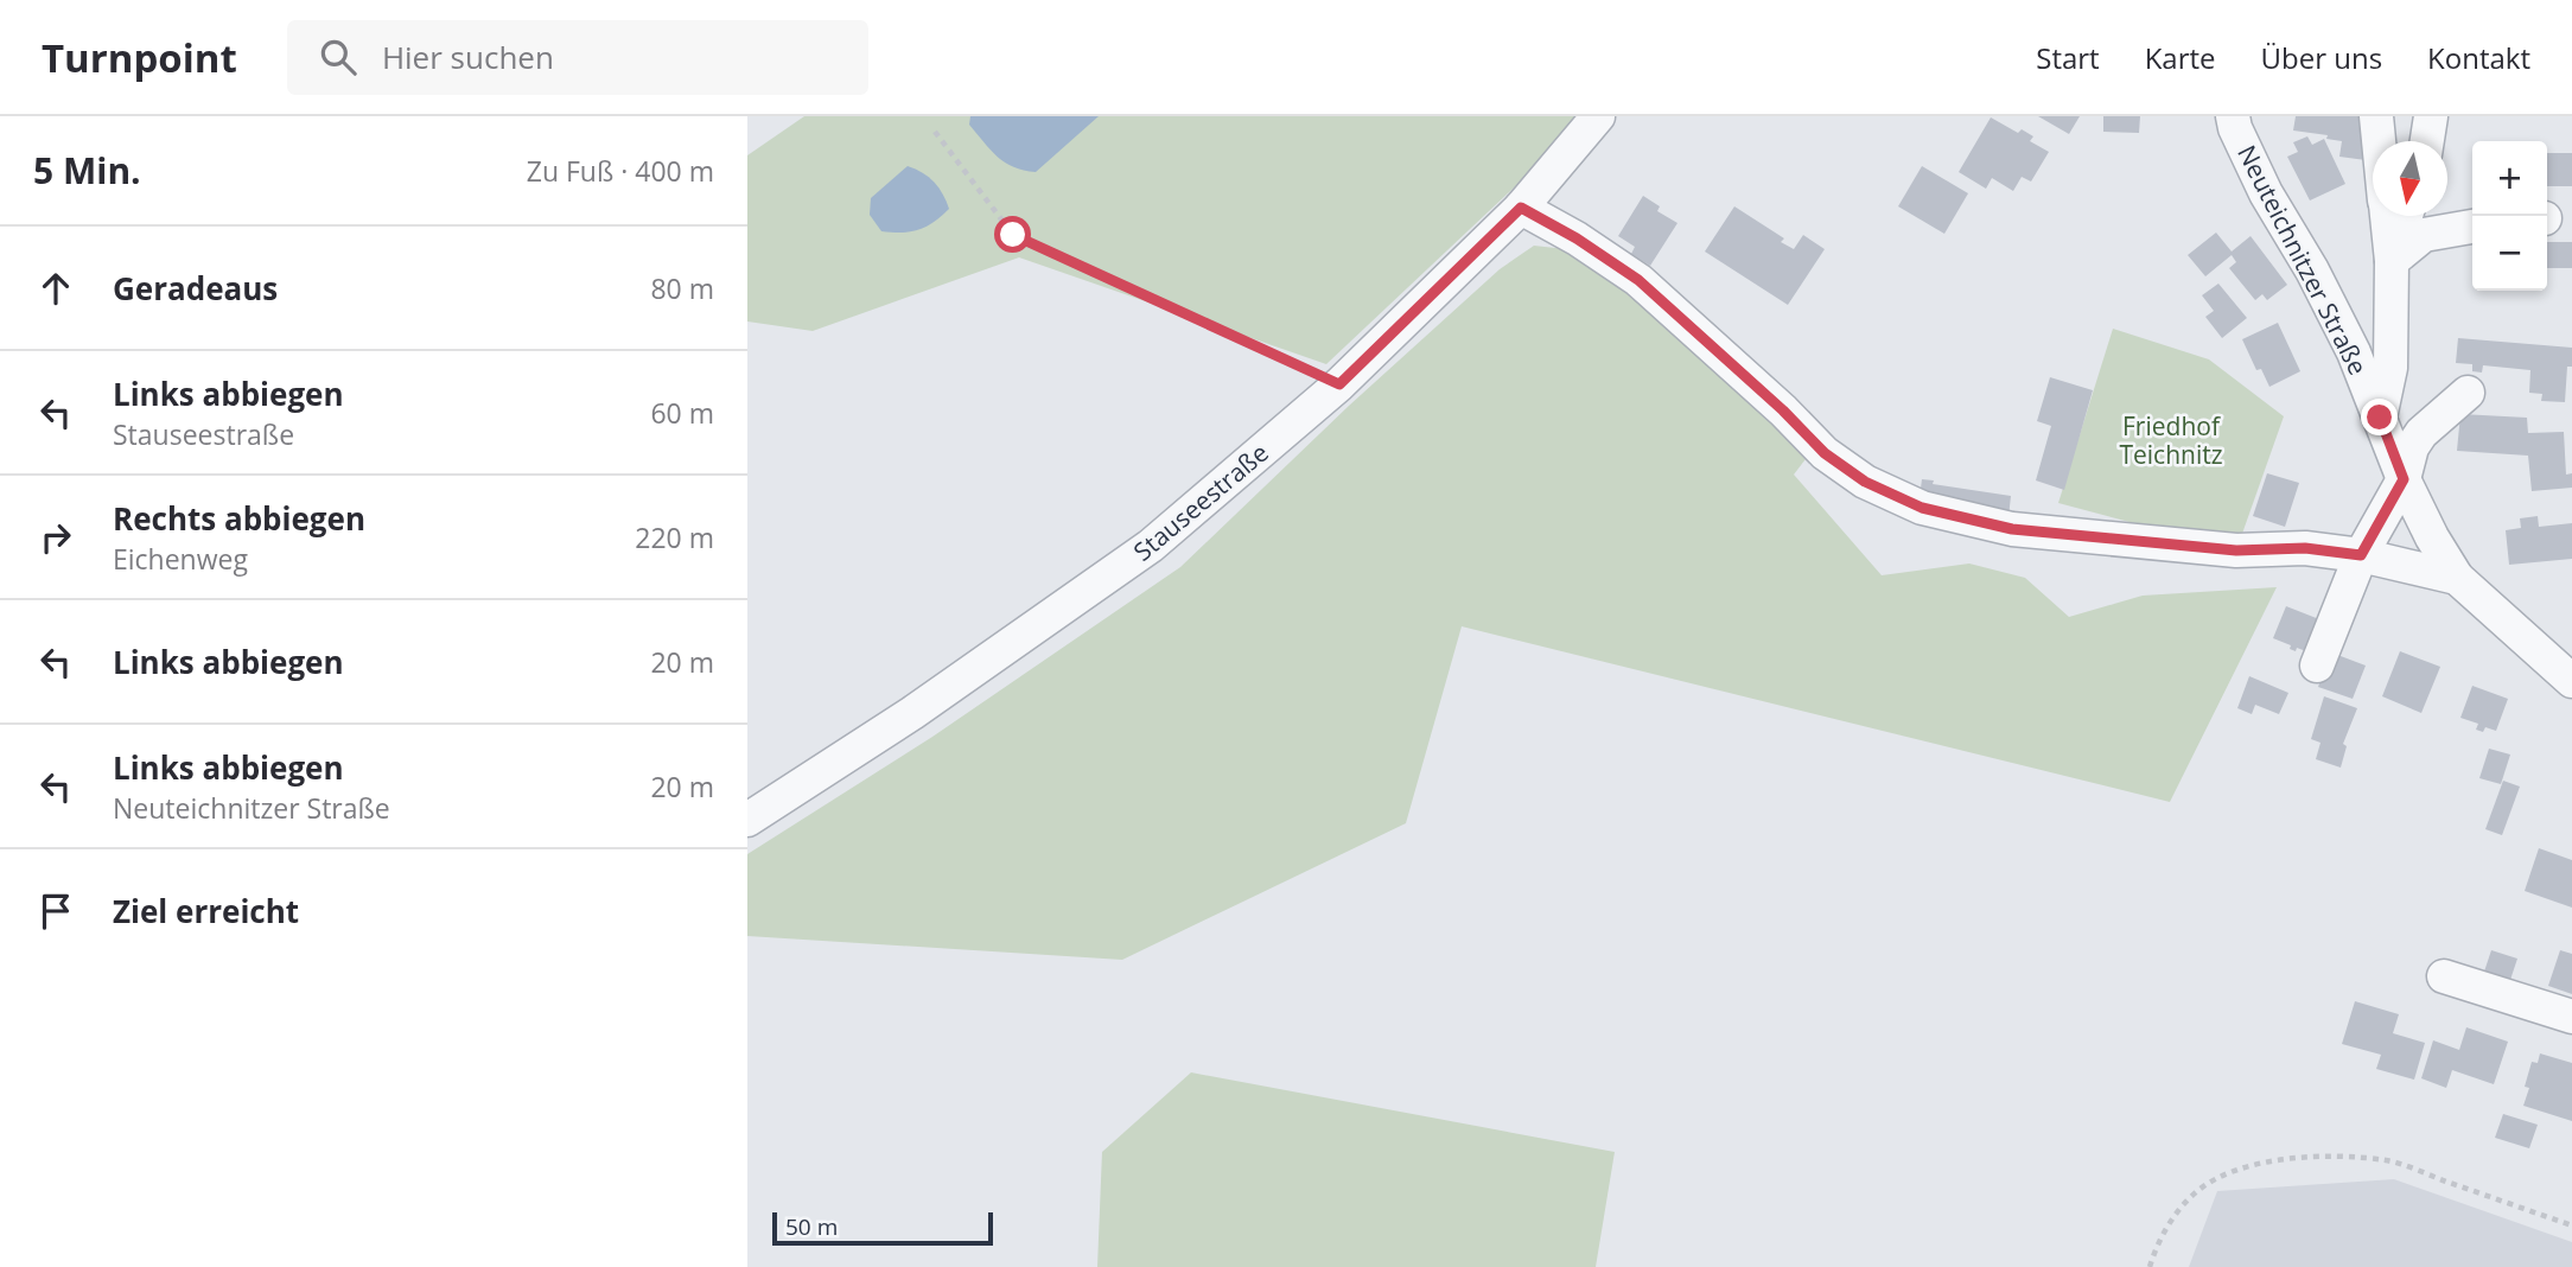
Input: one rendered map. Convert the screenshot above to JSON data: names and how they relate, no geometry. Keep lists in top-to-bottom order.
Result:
{
  "streets": {
    "street": ["Neuteichnitzer Straße", "Stauseestraße"]
  },
  "parks": ["Friedhof Teichnitz"],
  "scale_bar": "50 m",
  "north": "bottom",
  "page": {
    "header": "Turnpoint",
    "search": "Hier suchen",
    "nav": [
      "Start",
      "Karte",
      "Über uns",
      "Kontakt"
    ],
    "heading": ["5 Min.", "Zu Fuß · 400 m"],
    "map_buttons": ["+", "−"],
    "list": [
      ["Geradeaus", "80 m"],
      ["Links abbiegen", "Stauseestraße", "60 m"],
      ["Rechts abbiegen", "Eichenweg", "220 m"],
      ["Links abbiegen", "20 m"],
      ["Links abbiegen", "Neuteichnitzer Straße", "20 m"],
      "Ziel erreicht"
    ],
    "scale": "50 m"
  }
}
